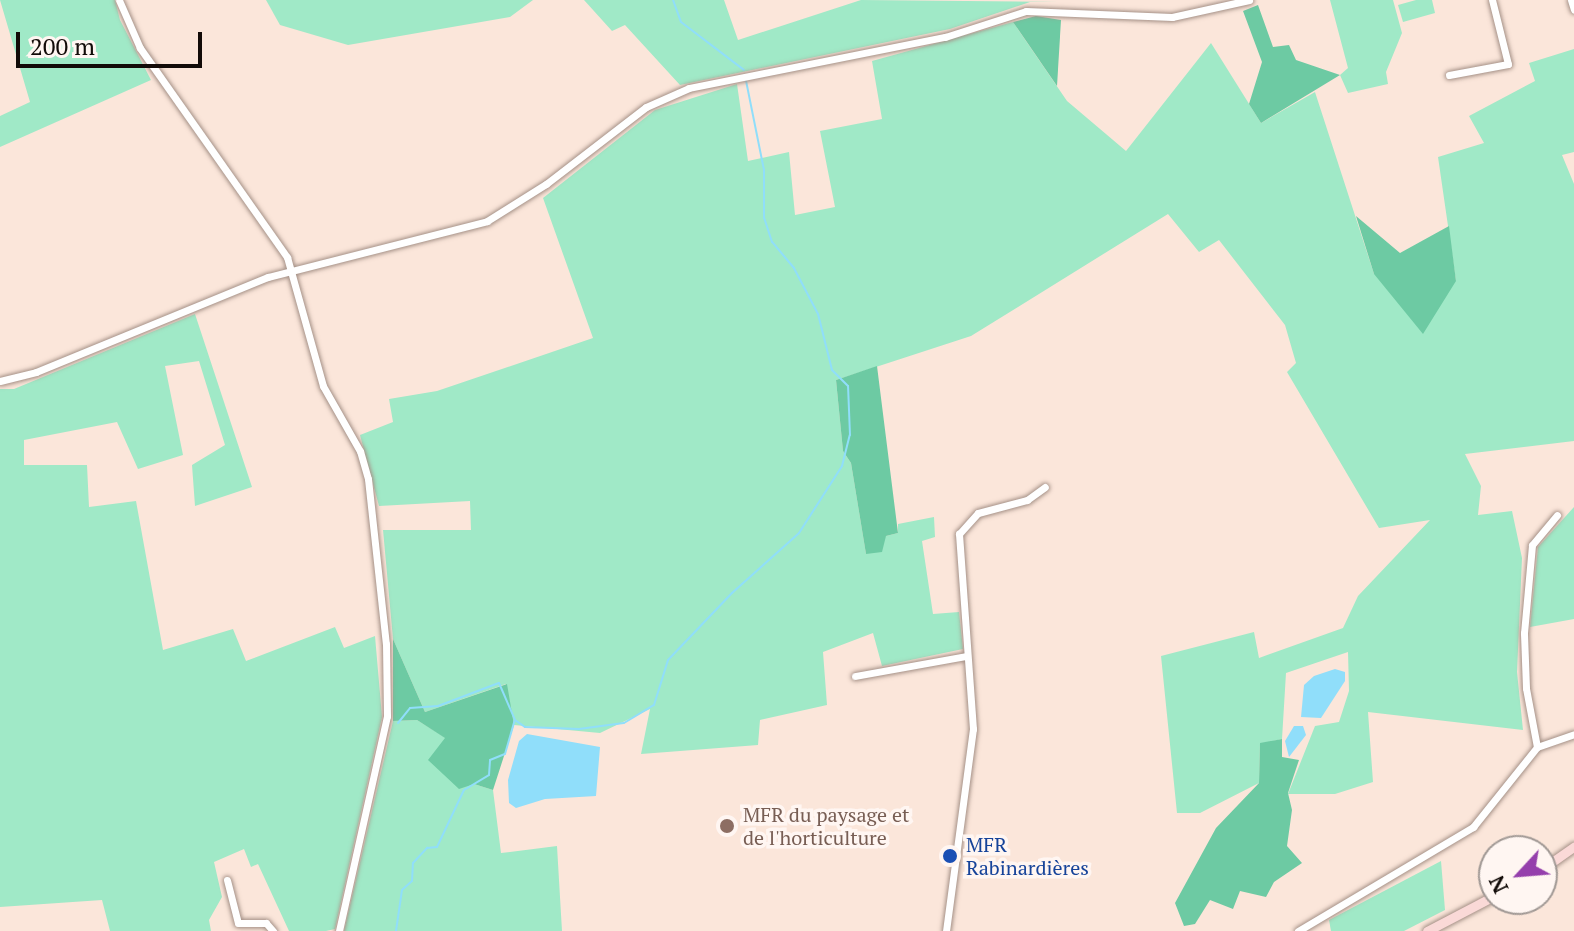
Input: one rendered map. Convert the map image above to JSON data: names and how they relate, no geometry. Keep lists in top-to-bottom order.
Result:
{
  "places": ["MFR du paysage et de l'horticulture", "MFR Rabinardières"],
  "scale_bar": "200 m",
  "north": "bottom left"
}
